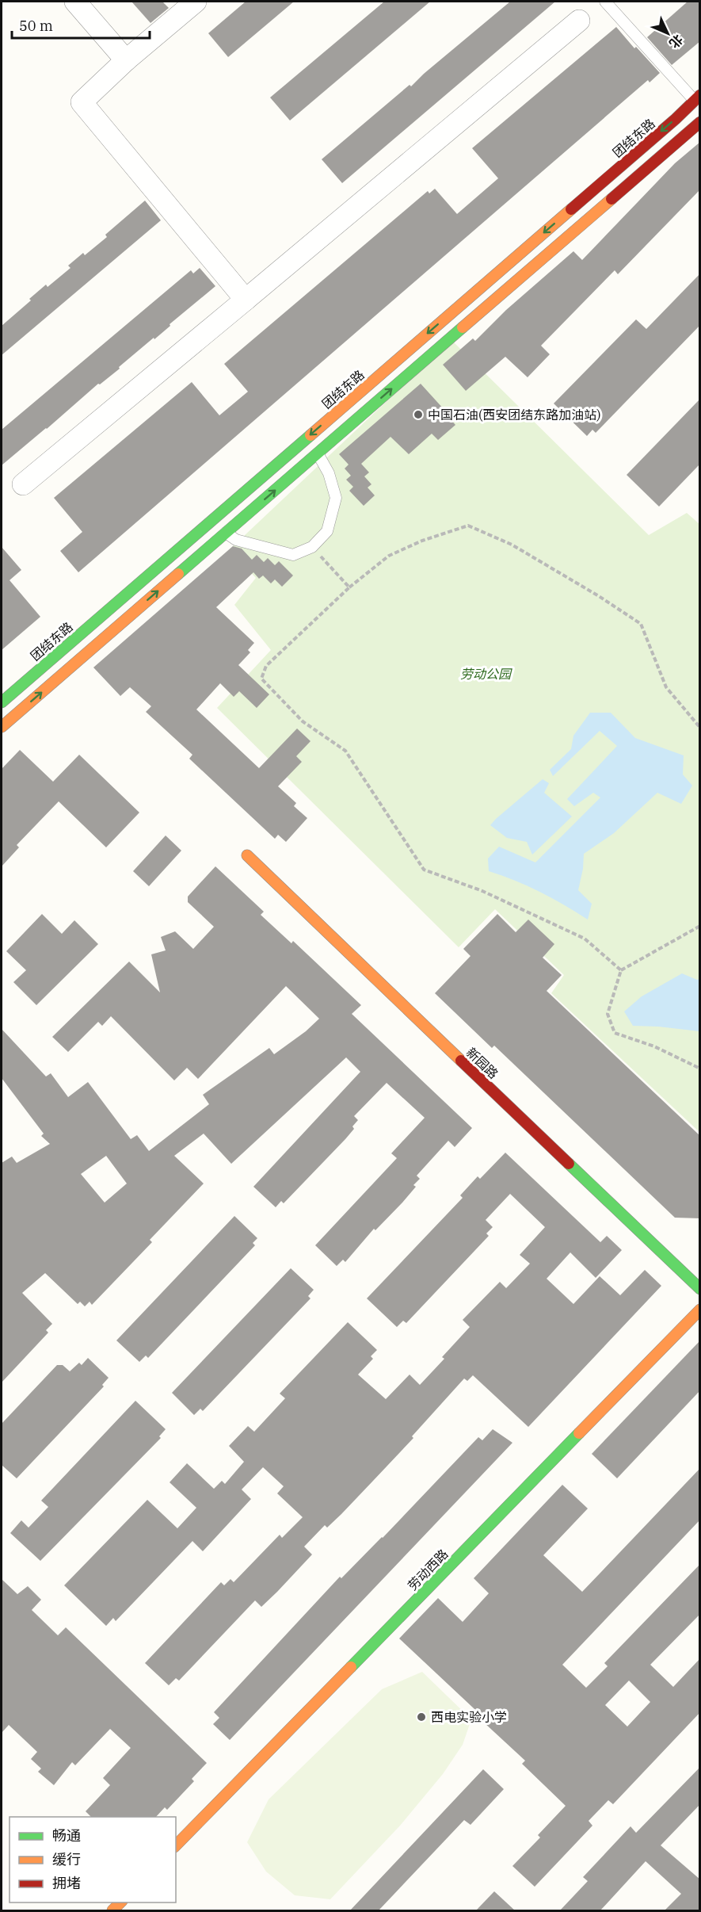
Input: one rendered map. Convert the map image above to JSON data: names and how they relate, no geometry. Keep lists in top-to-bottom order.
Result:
{
  "streets": {
    "street": ["团结东路", "新园路", "劳动西路"]
  },
  "parks": ["劳动公园"],
  "places": ["中国石油(西安团结东路加油站)", "西电实验小学"],
  "legend": ["畅通", "缓行", "拥堵"],
  "scale_bar": "50 m",
  "north": "bottom right"
}
